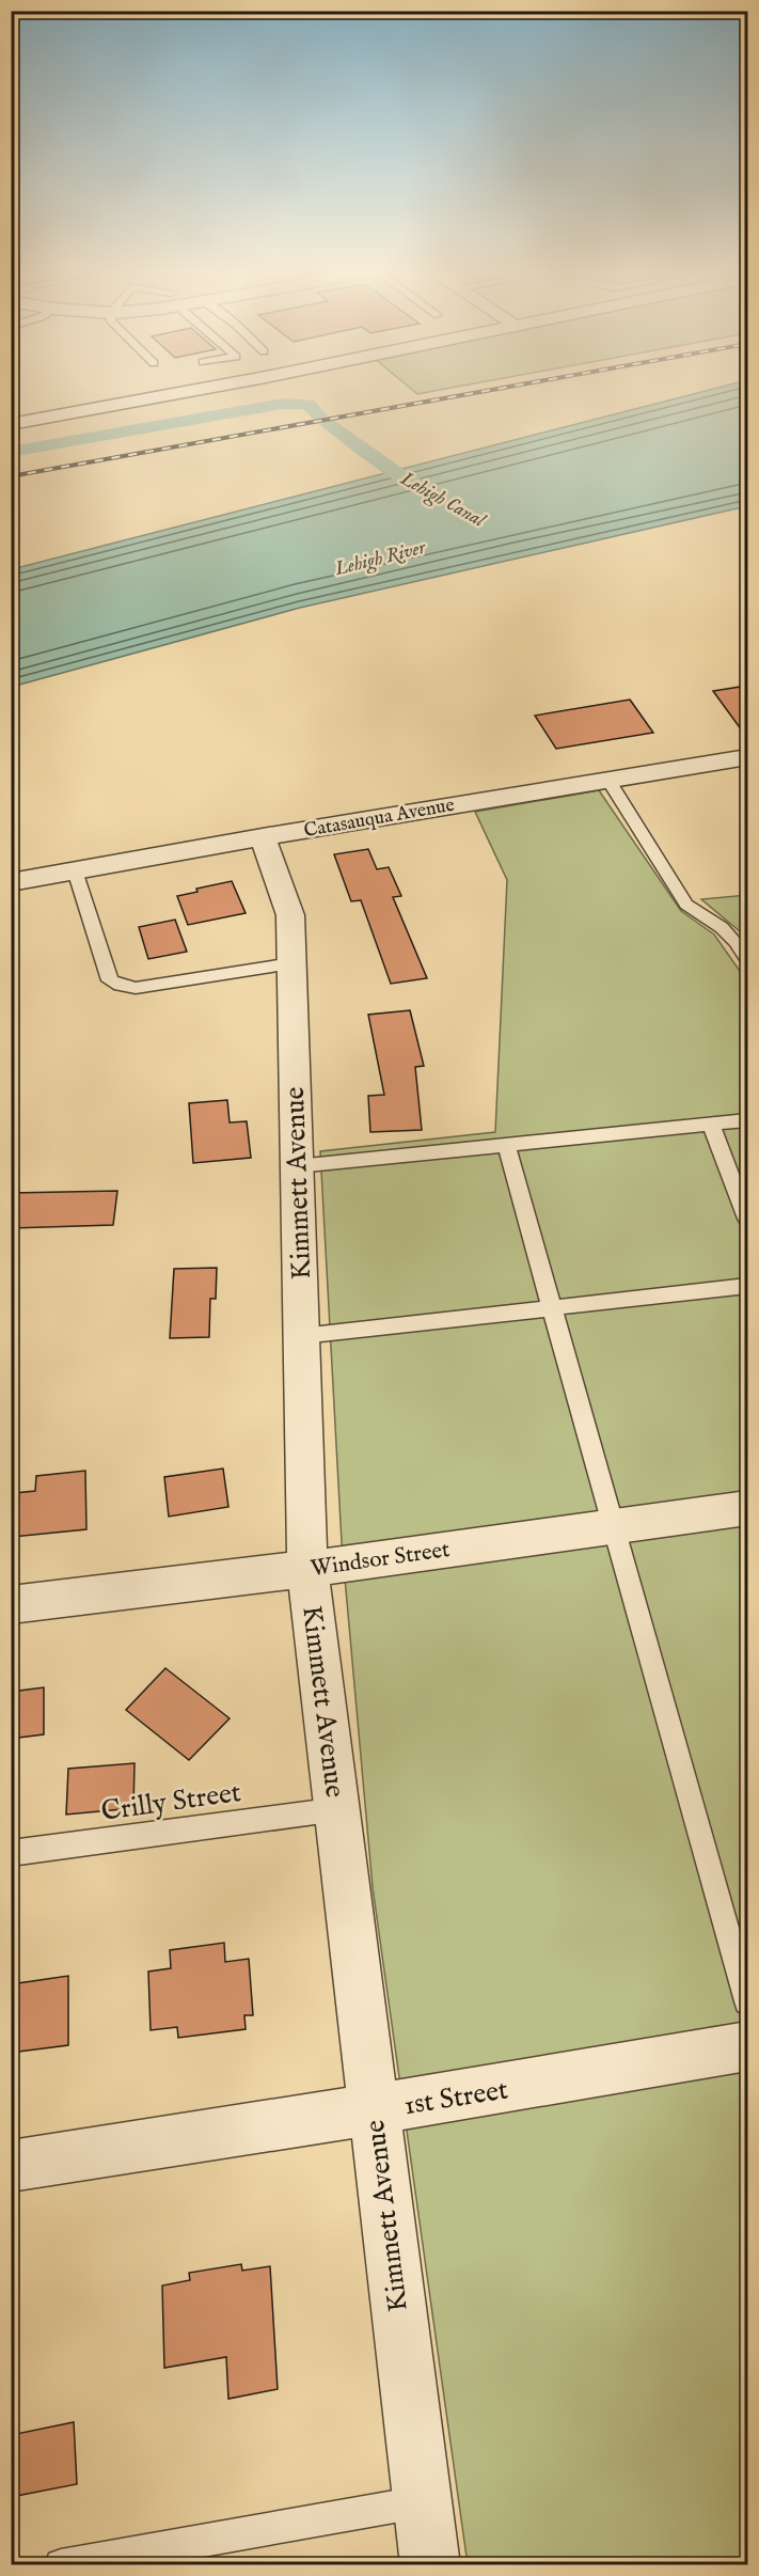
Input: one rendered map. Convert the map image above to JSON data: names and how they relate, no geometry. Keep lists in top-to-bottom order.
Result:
{
  "streets": {
    "street": [
      "Catasauqua Avenue",
      "Kimmett Avenue",
      "Windsor Street",
      "1st Street"
    ],
    "lane": ["Crilly Street"]
  },
  "crossings": [
    ["Catasauqua Avenue", "Kimmett Avenue"],
    ["Kimmett Avenue", "Windsor Street"],
    ["Kimmett Avenue", "Crilly Street"],
    ["Kimmett Avenue", "1st Street"]
  ],
  "water": ["Lehigh Canal", "Lehigh River"]
}
